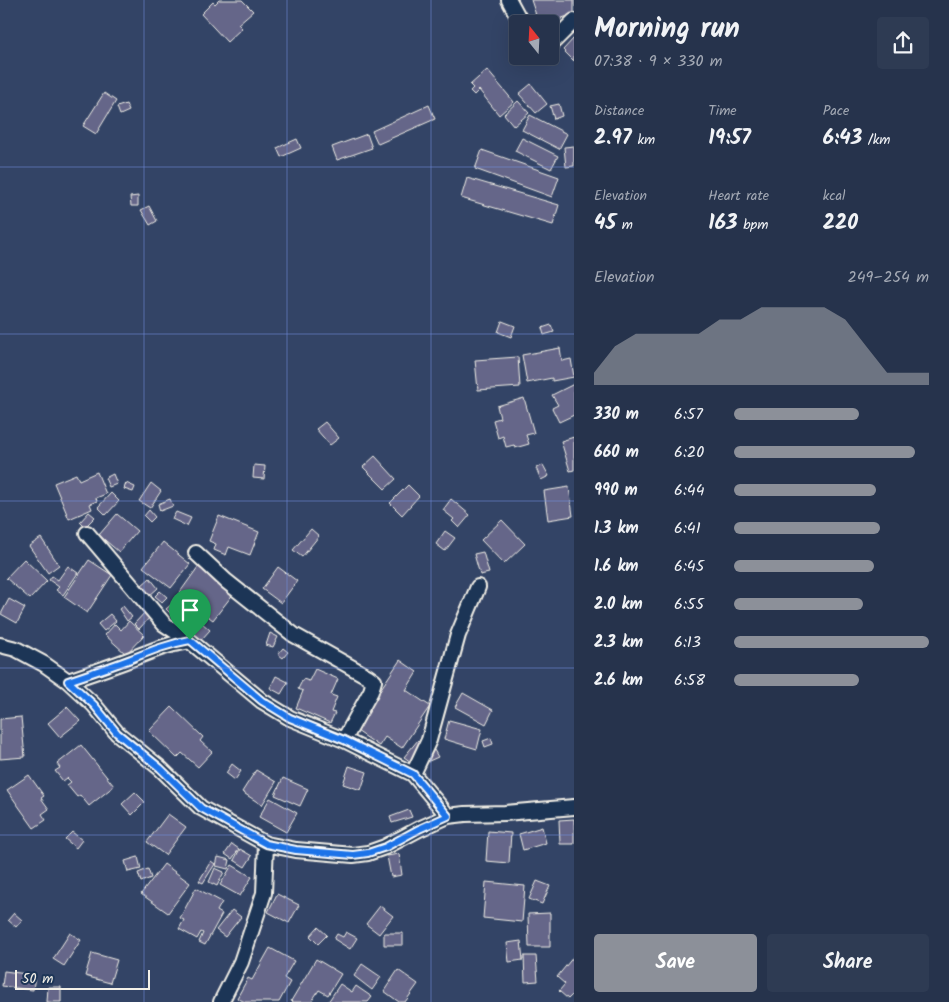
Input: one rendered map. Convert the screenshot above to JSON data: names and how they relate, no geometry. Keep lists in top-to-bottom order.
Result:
{
  "scale_bar": "50 m",
  "north": "top",
  "page": {
    "heading": ["Morning run", "07:38 · 9 × 330 m"],
    "stats": [
      ["Distance", "2.97 km"],
      ["Time", "19:57"],
      ["Pace", "6:43 /km"],
      ["Elevation", "45 m"],
      ["Heart rate", "163 bpm"],
      ["kcal", "220"]
    ],
    "chart": ["Elevation", "249–254 m"],
    "list": [
      {
        "name": "330 m",
        "note": "6:57"
      },
      {
        "name": "660 m",
        "note": "6:20"
      },
      {
        "name": "990 m",
        "note": "6:44"
      },
      {
        "name": "1.3 km",
        "note": "6:41"
      },
      {
        "name": "1.6 km",
        "note": "6:45"
      },
      {
        "name": "2.0 km",
        "note": "6:55"
      },
      {
        "name": "2.3 km",
        "note": "6:13"
      },
      {
        "name": "2.6 km",
        "note": "6:58"
      }
    ],
    "buttons": ["Save", "Share"],
    "scale": "50 m"
  }
}
